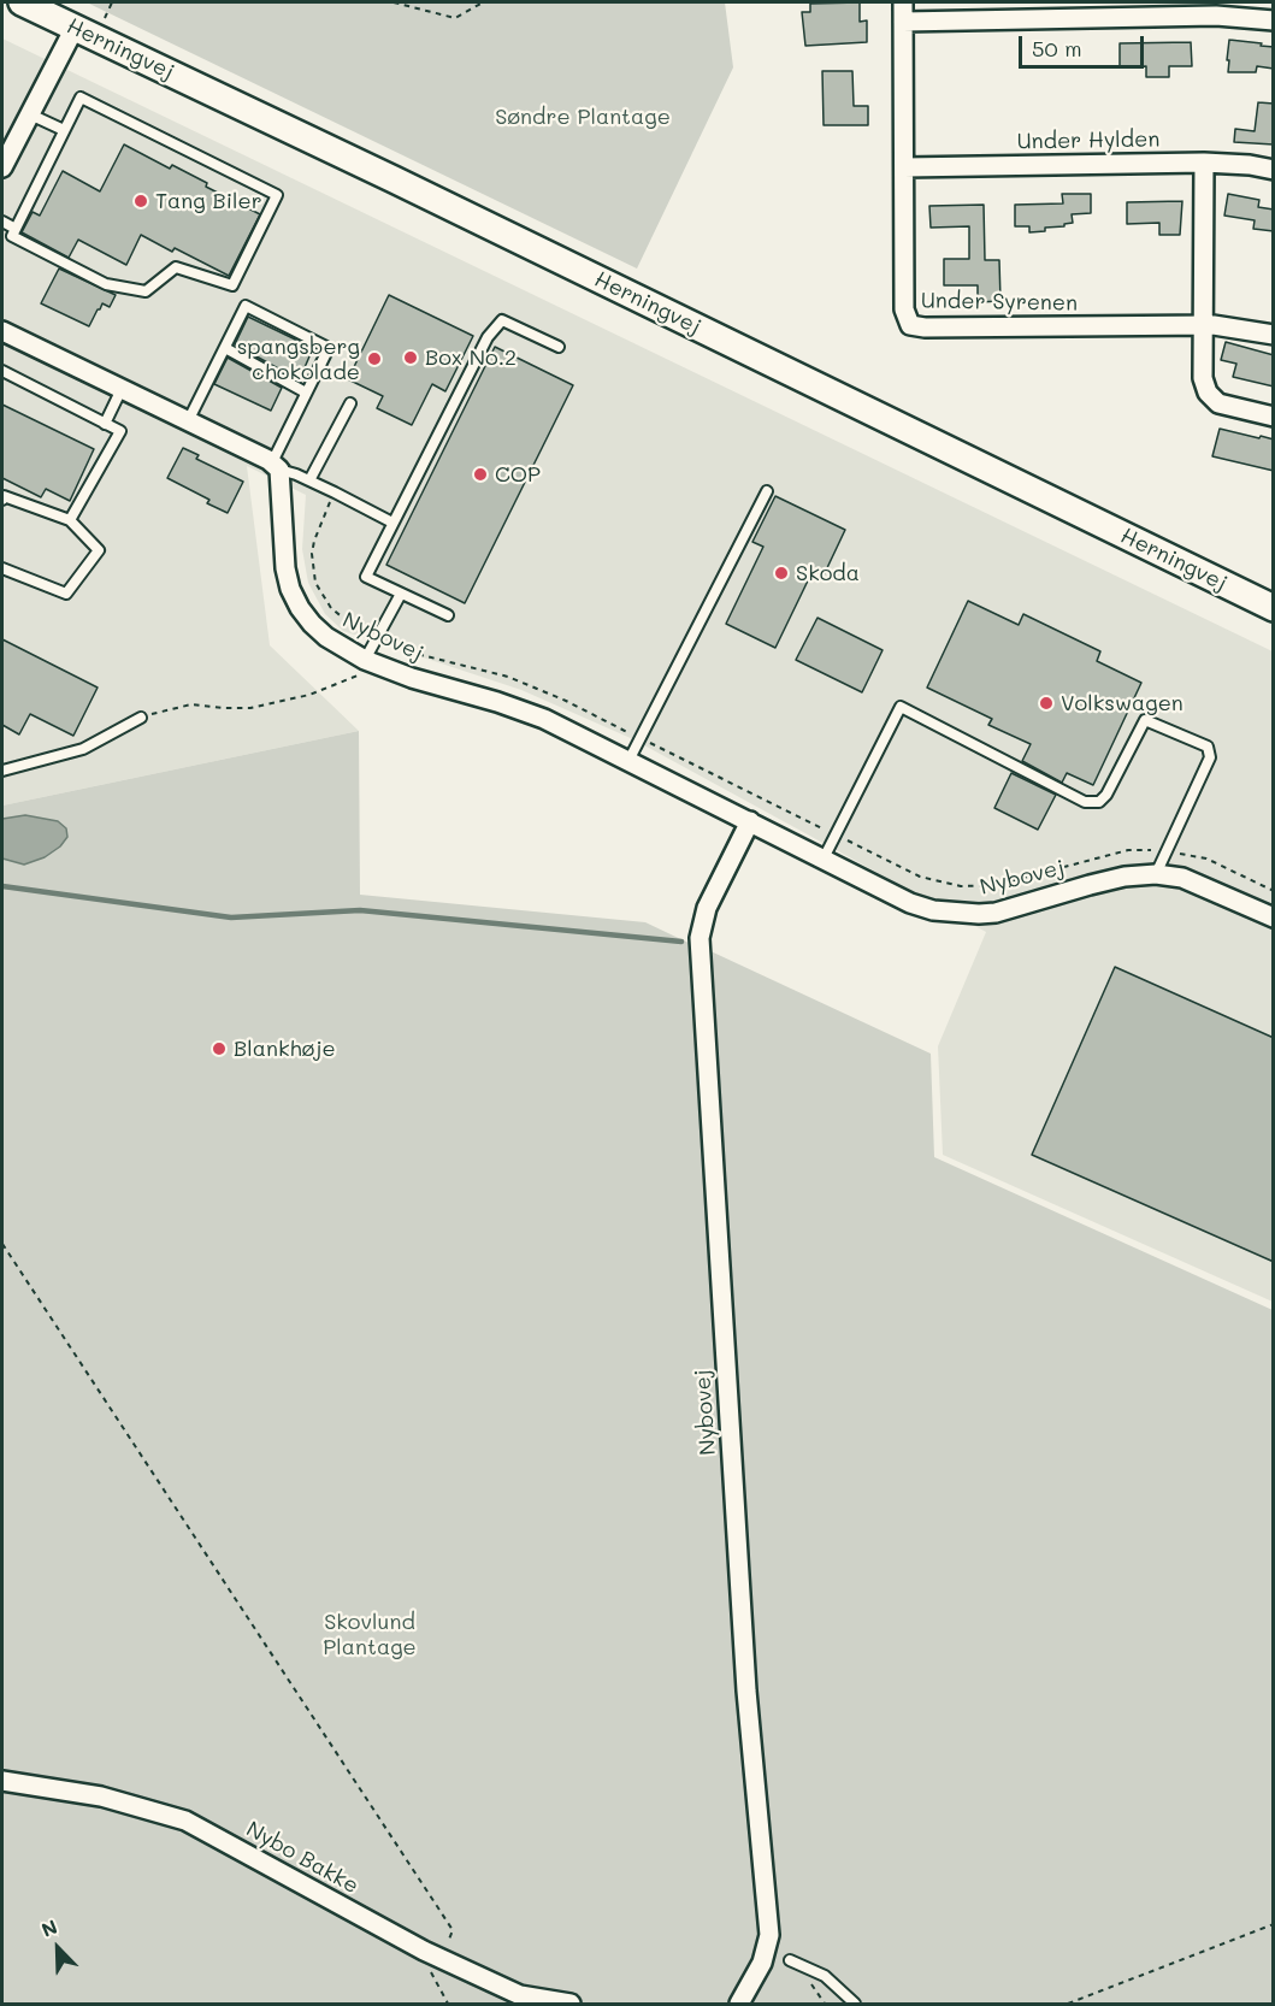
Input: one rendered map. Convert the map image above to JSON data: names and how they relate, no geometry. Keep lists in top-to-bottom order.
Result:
{
  "streets": {
    "main road": ["Herningvej"],
    "street": [
      "Under Hylden",
      "Under Syrenen",
      "Nybovej",
      "Nybo Bakke"
    ]
  },
  "crossings": [
    ["Under Hylden", "Under Syrenen"]
  ],
  "parks": ["Søndre Plantage", "Skovlund Plantage"],
  "places": [
    "Tang Biler",
    "Box No.2",
    "spangsberg chokolade",
    "COP",
    "Skoda",
    "Volkswagen",
    "Blankhøje"
  ],
  "scale_bar": "50 m",
  "north": "top left"
}
